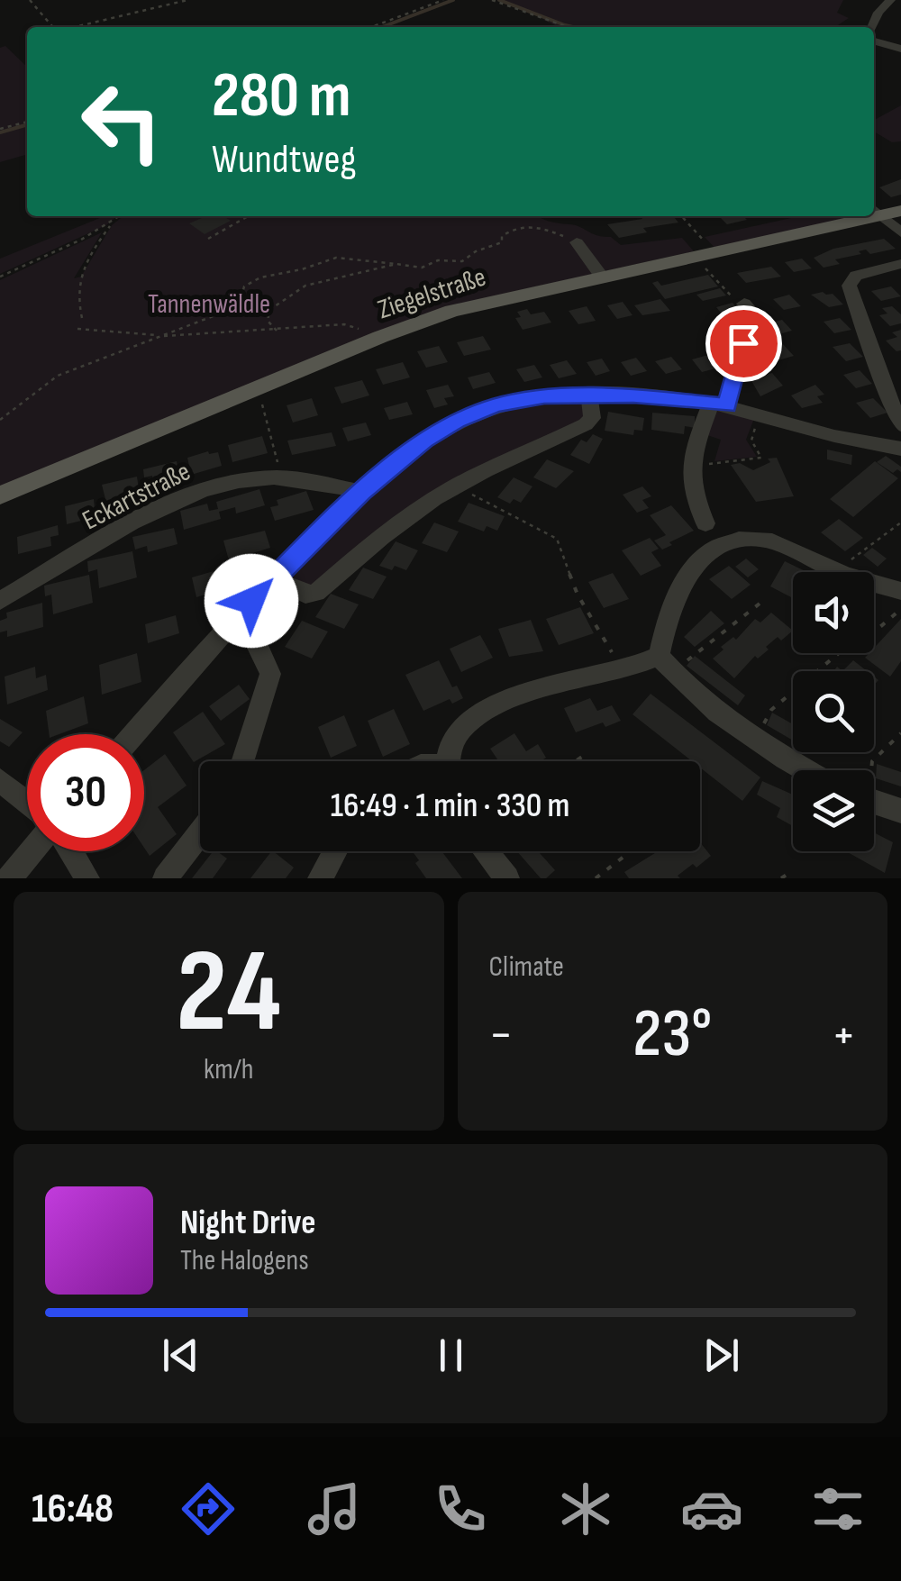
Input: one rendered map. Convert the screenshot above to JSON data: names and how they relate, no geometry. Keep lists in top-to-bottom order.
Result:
{
  "streets": {
    "main road": ["Ziegelstraße"],
    "street": ["Eckartstraße"]
  },
  "parks": ["Tannenwäldle"],
  "page": {
    "turn": ["280 m", "Wundtweg"],
    "limit": "30",
    "trip": "16:49 · 1 min · 330 m",
    "tile": [
      ["24", "km/h"],
      "Climate"
    ],
    "heat": ["−", "23°", "+"],
    "song": ["Night Drive", "The Halogens"],
    "tabs": "16:48"
  }
}
